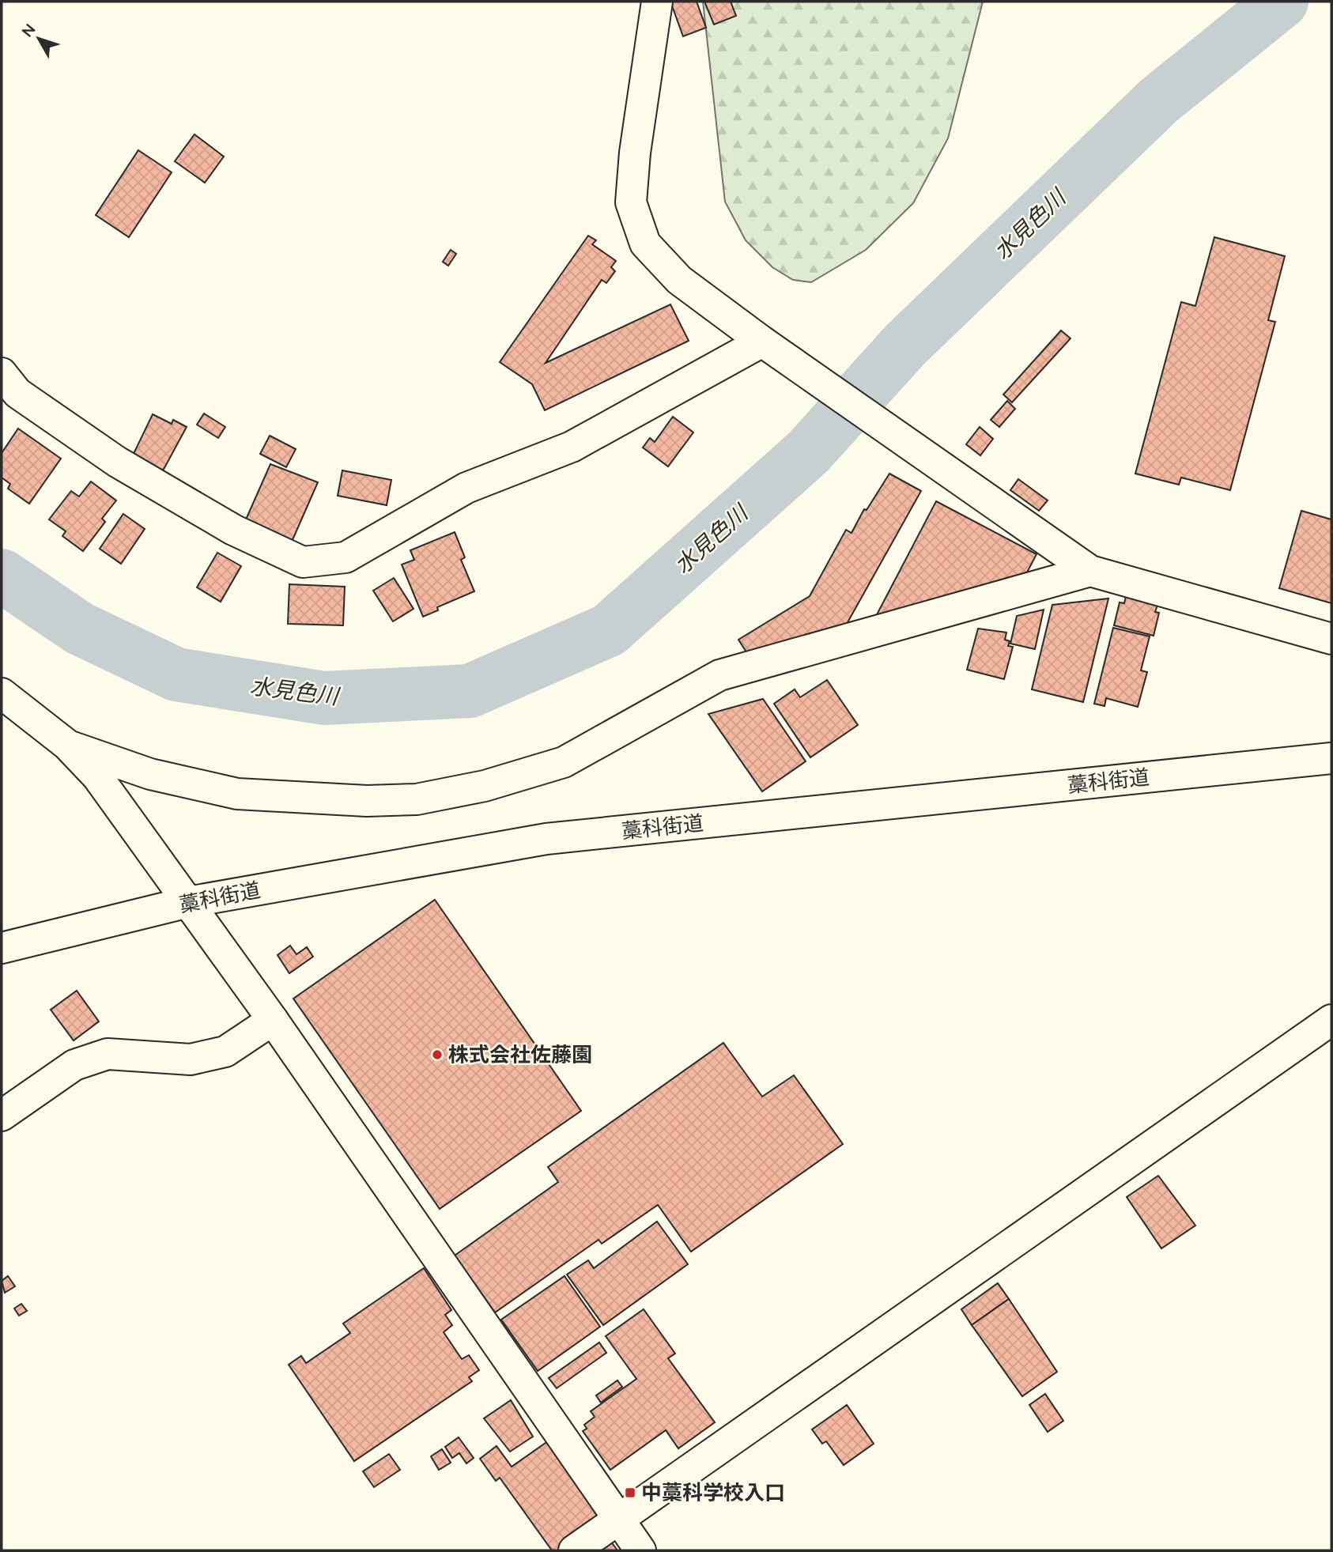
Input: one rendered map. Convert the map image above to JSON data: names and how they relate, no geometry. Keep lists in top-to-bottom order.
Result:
{
  "streets": {
    "main road": ["藁科街道"]
  },
  "water": ["水見色川"],
  "places": {
    "other": ["株式会社佐藤園"],
    "transit": ["中藁科学校入口"]
  },
  "north": "top left"
}
